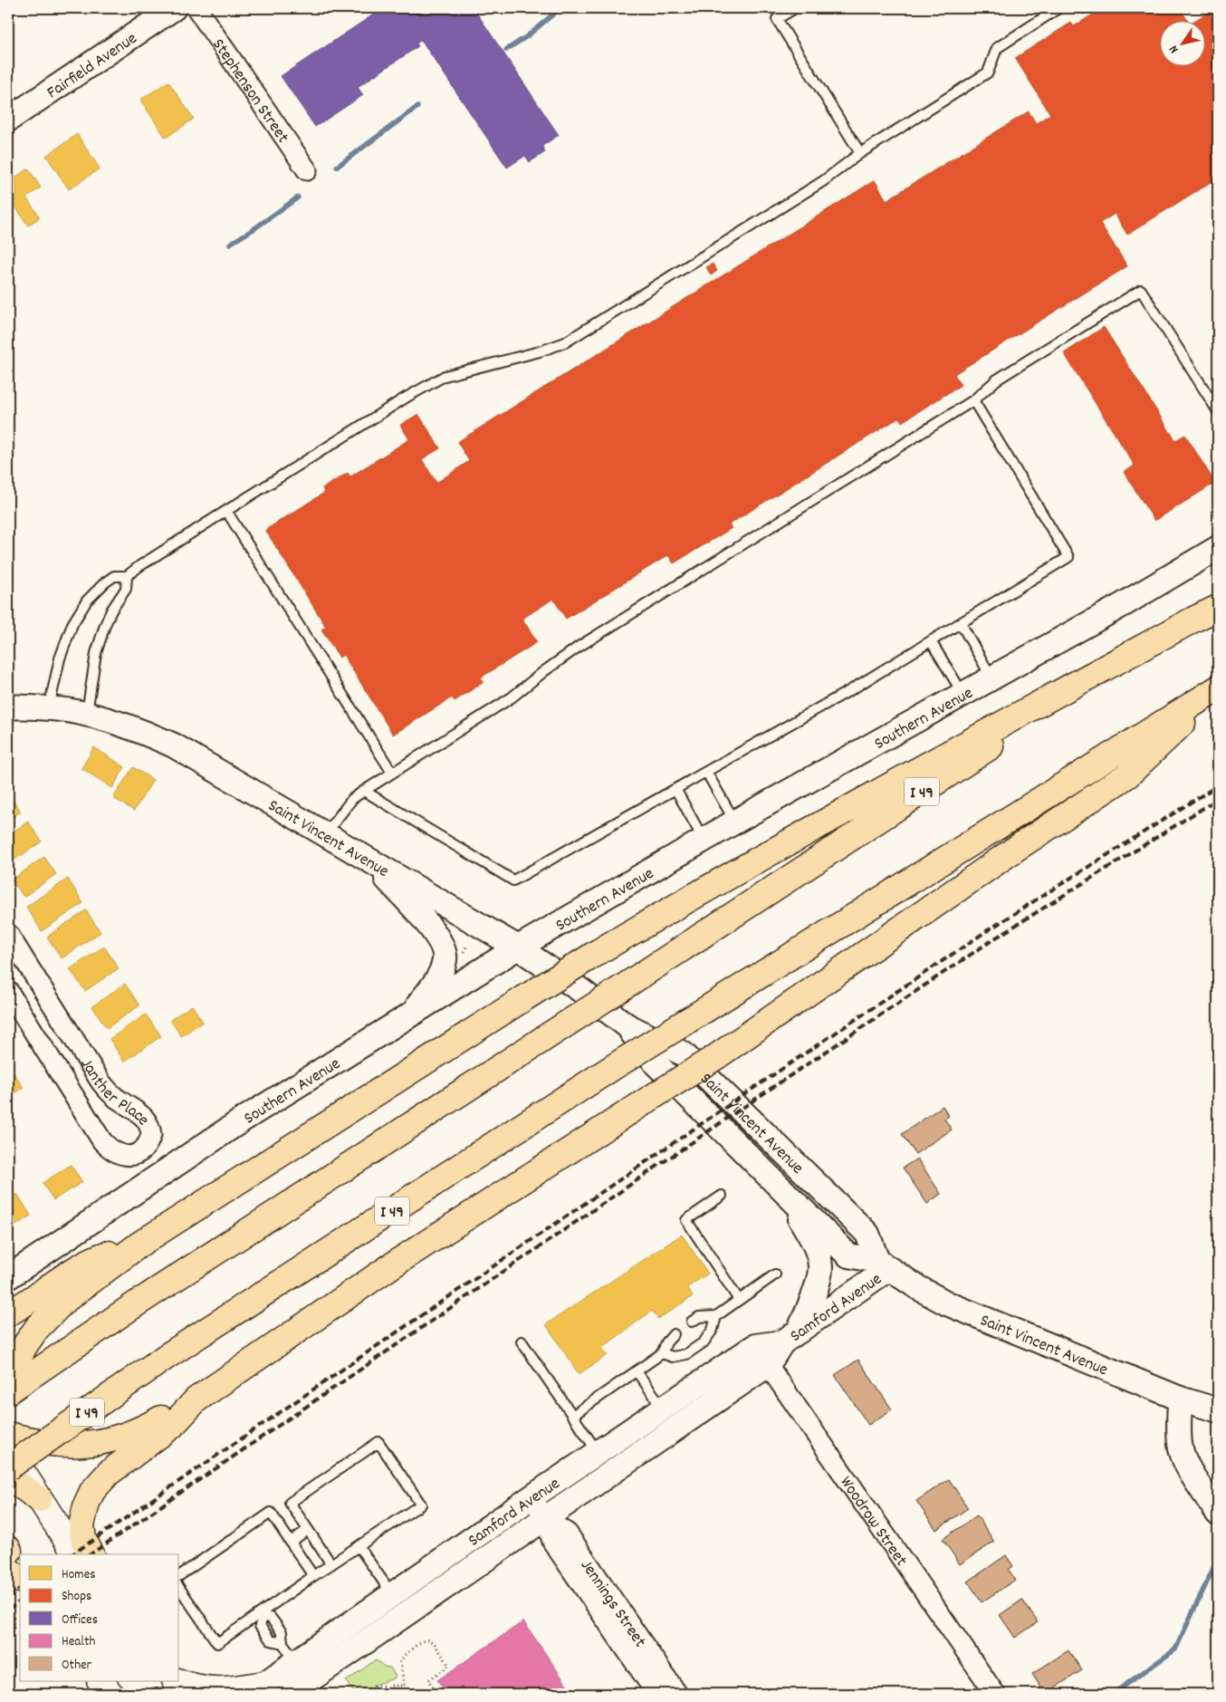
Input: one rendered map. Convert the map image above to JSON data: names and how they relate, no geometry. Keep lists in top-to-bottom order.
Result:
{
  "streets": {
    "highway": ["I 49"],
    "street": [
      "Fairfield Avenue",
      "Stephenson Street",
      "Southern Avenue",
      "Saint Vincent Avenue",
      "Janther Place",
      "Samford Avenue",
      "Woodrow Street",
      "Jennings Street"
    ]
  },
  "crossings": [
    ["Southern Avenue", "Saint Vincent Avenue"],
    ["Saint Vincent Avenue", "Samford Avenue"],
    ["Samford Avenue", "Woodrow Street"],
    ["Samford Avenue", "Jennings Street"]
  ],
  "legend": [
    "Homes",
    "Shops",
    "Offices",
    "Health",
    "Other"
  ],
  "north": "bottom left"
}
